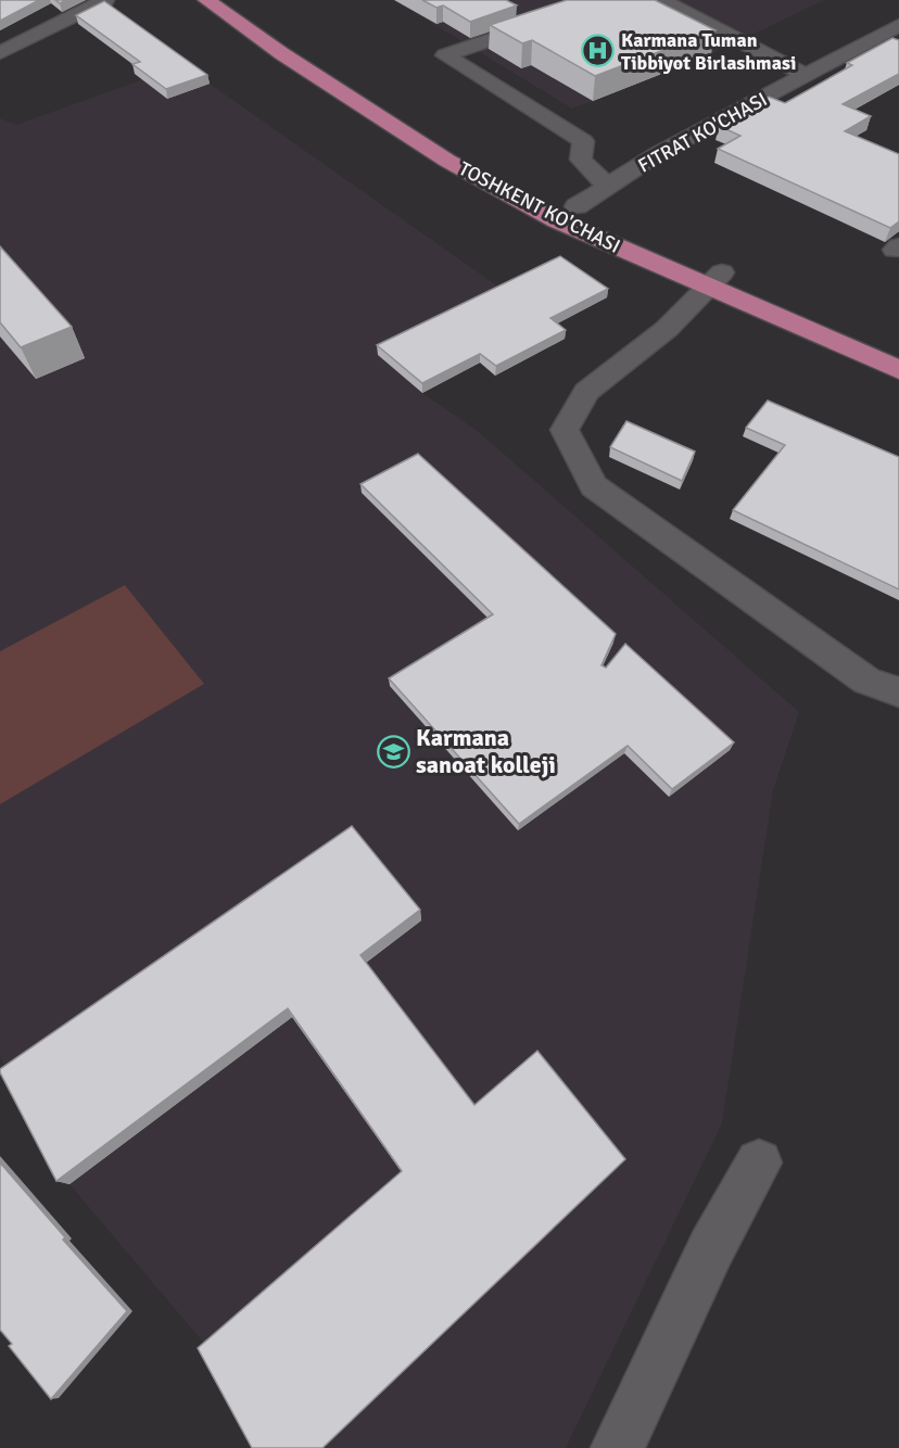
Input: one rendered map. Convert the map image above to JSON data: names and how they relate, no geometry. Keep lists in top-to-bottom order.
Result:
{
  "streets": {
    "highway": ["TOSHKENT KO'CHASI"],
    "street": ["FITRAT KO'CHASI"]
  },
  "crossings": [
    ["FITRAT KO'CHASI", "TOSHKENT KO'CHASI"]
  ],
  "places": {
    "hospital": ["Karmana Tuman Tibbiyot Birlashmasi"],
    "school or university": ["Karmana sanoat kolleji"]
  }
}
